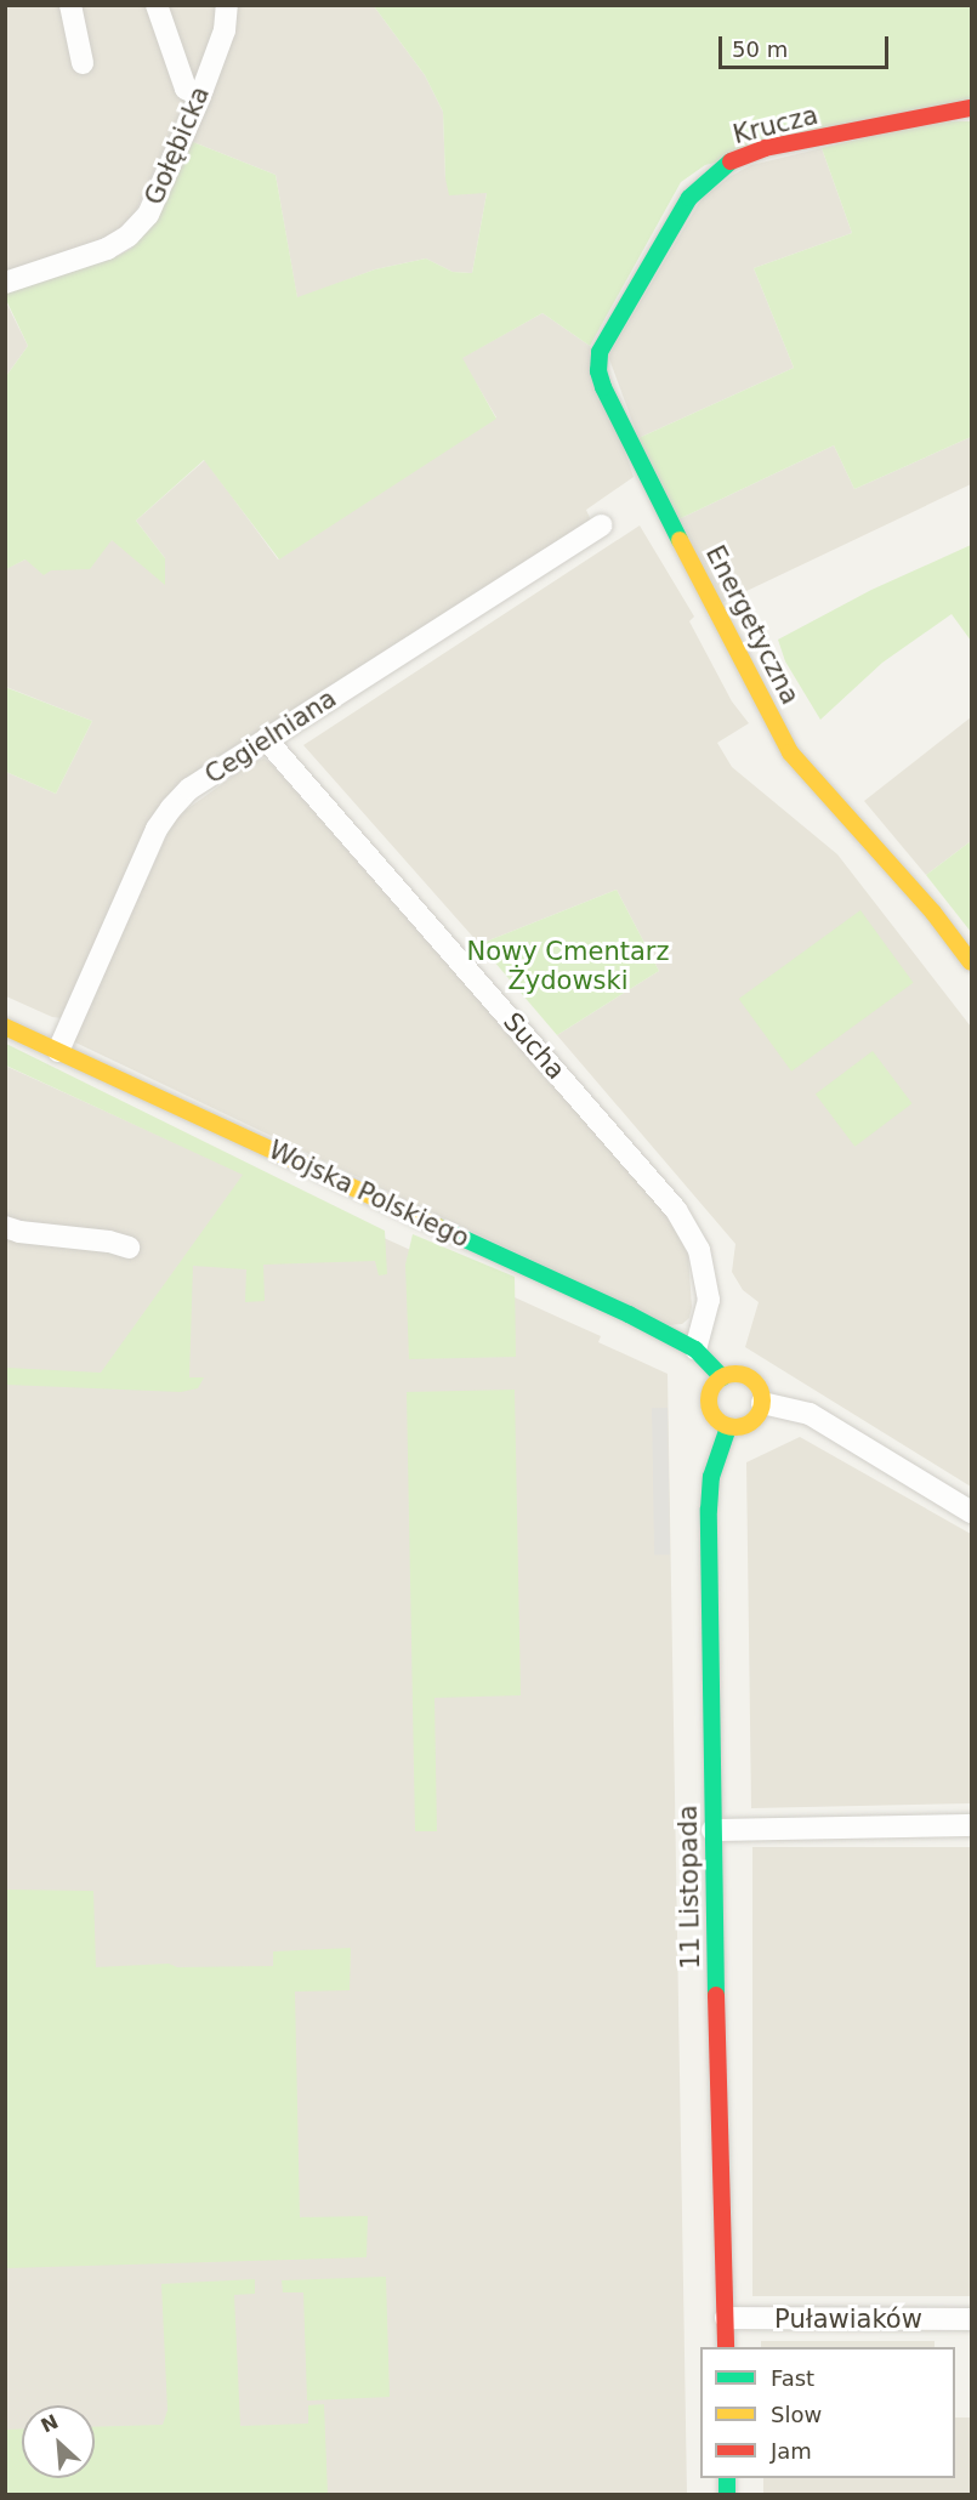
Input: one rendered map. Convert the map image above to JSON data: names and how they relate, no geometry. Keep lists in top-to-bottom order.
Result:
{
  "streets": {
    "street": [
      "Krucza",
      "Gołębicka",
      "Energetyczna",
      "Cegielniana",
      "Sucha",
      "Wojska Polskiego",
      "11 Listopada",
      "Puławiaków"
    ]
  },
  "crossings": [
    ["Krucza", "Energetyczna"],
    ["Cegielniana", "Sucha"],
    ["Cegielniana", "Wojska Polskiego"],
    ["Sucha", "Wojska Polskiego"],
    ["Wojska Polskiego", "11 Listopada"],
    ["11 Listopada", "Puławiaków"]
  ],
  "parks": ["Nowy Cmentarz Żydowski"],
  "legend": ["Fast", "Slow", "Jam"],
  "scale_bar": "50 m",
  "north": "top left"
}
